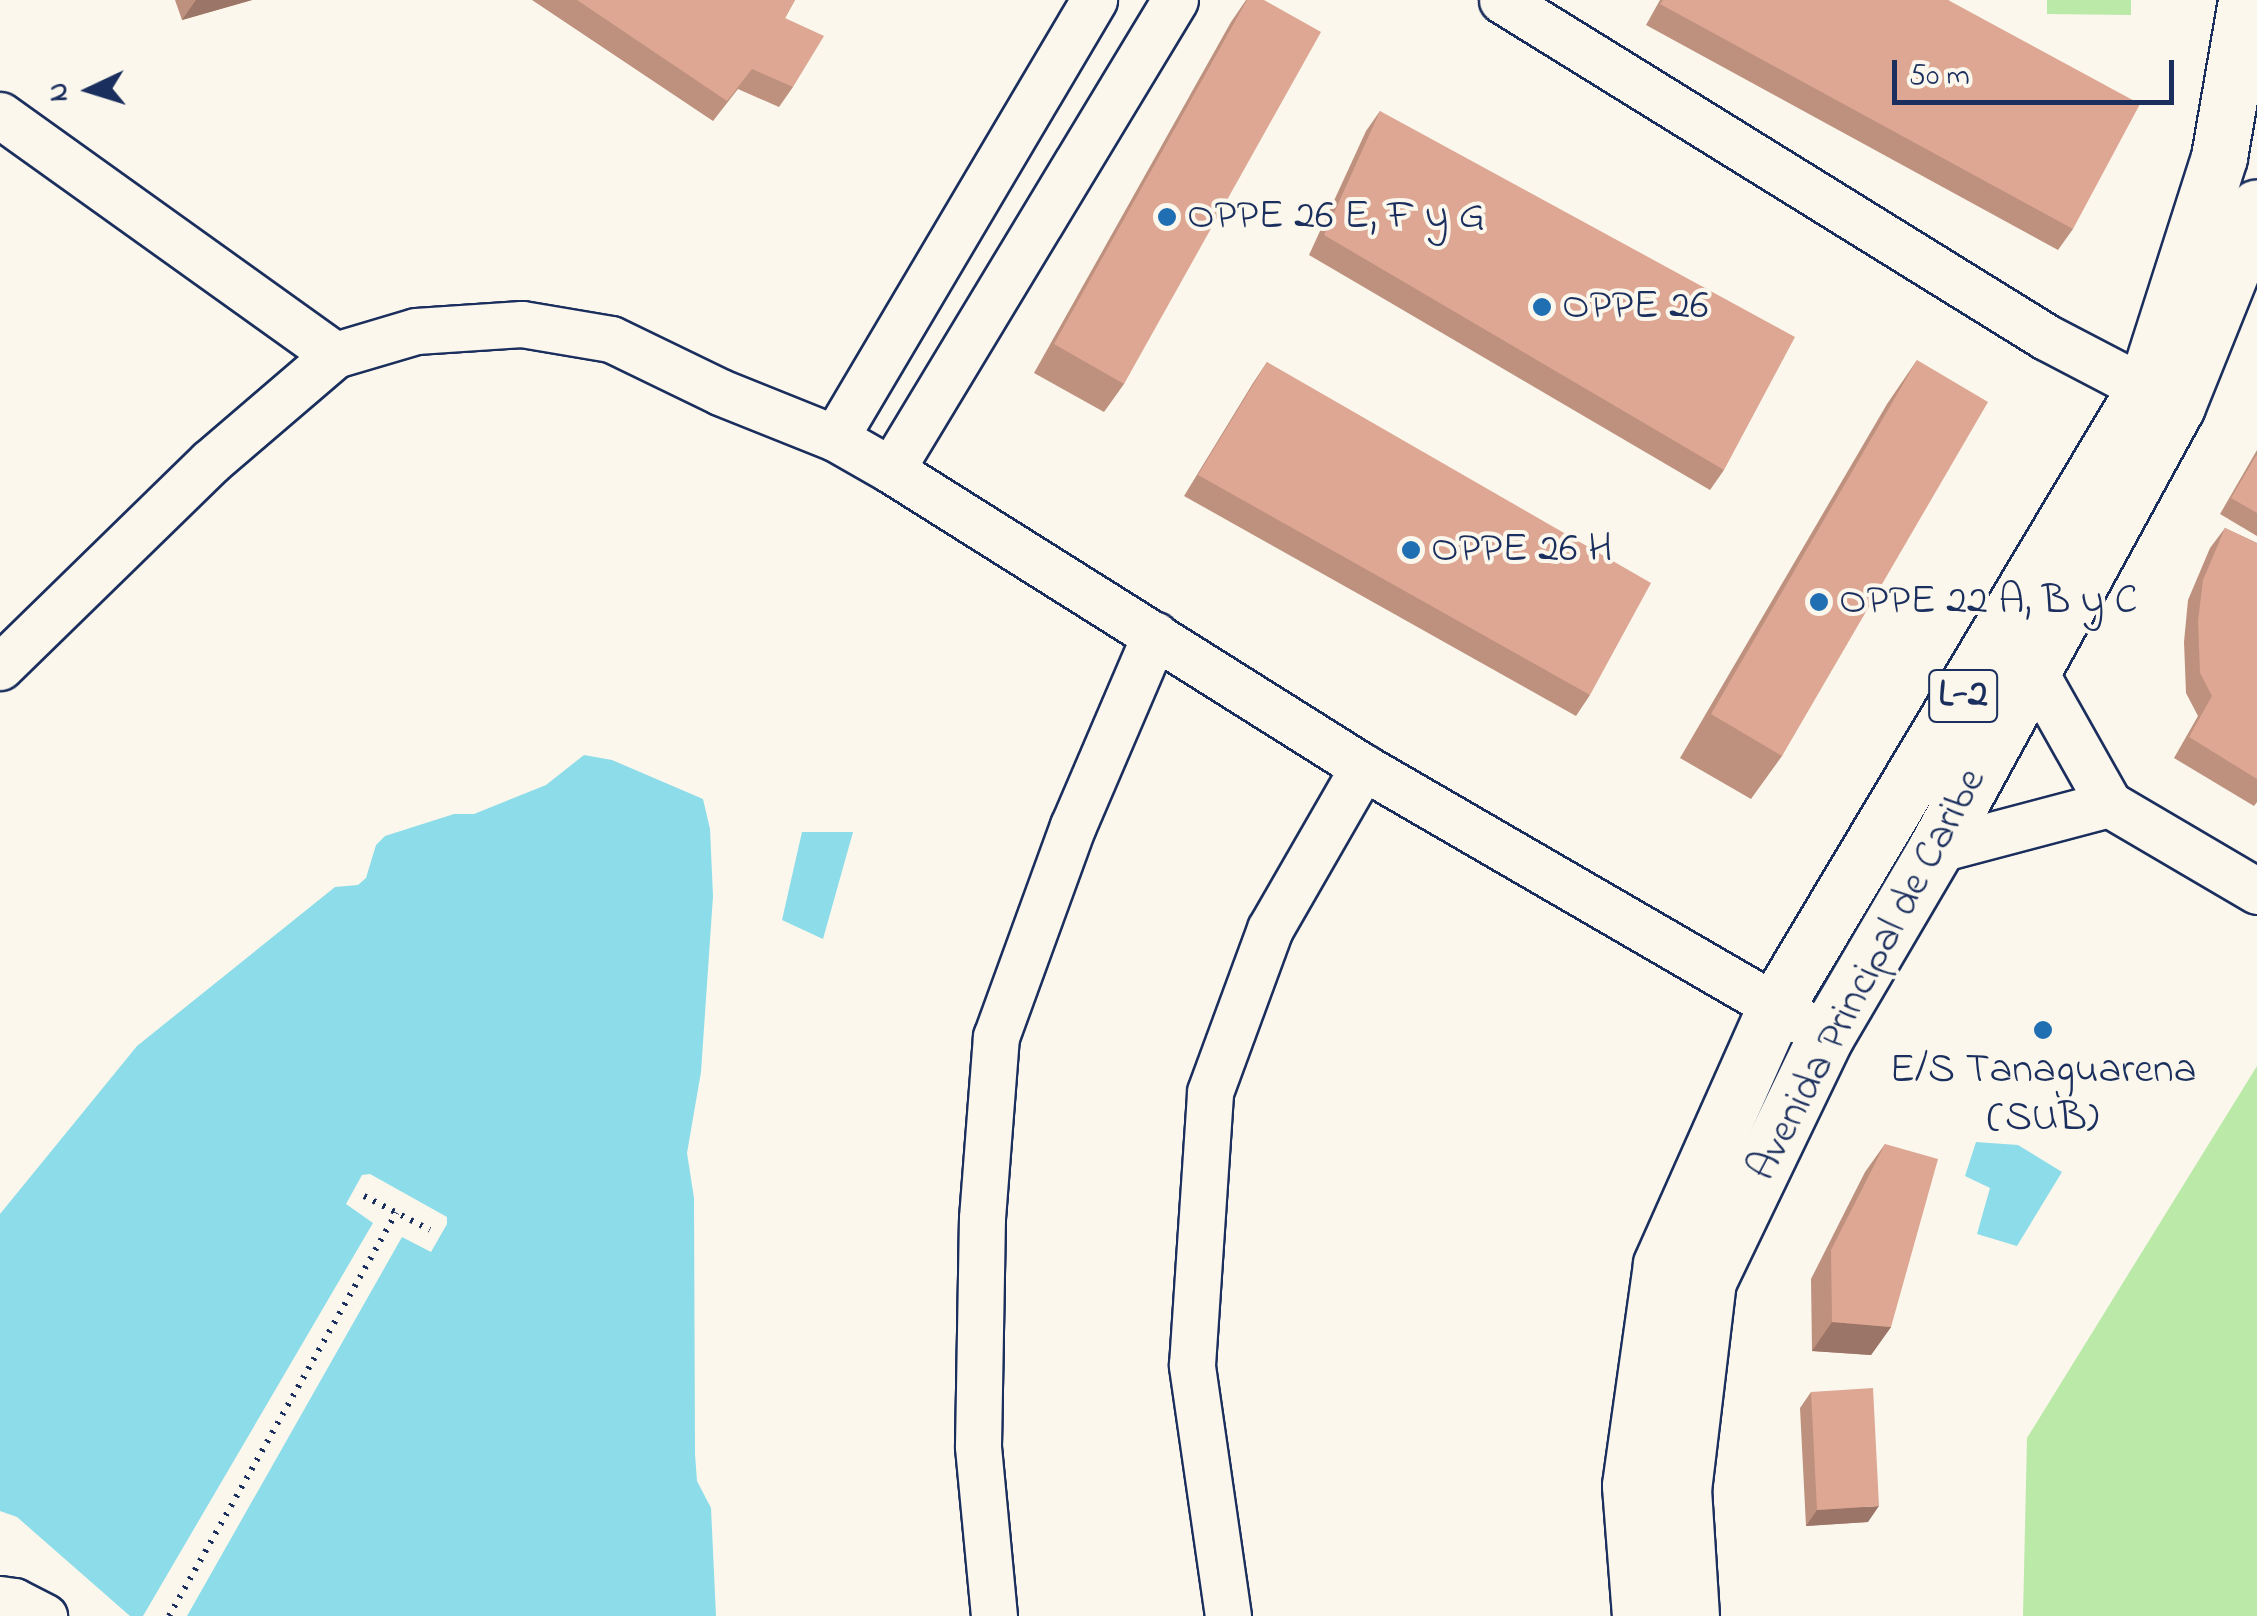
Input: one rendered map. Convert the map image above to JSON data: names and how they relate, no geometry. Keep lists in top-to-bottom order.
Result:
{
  "streets": {
    "main road": ["L-2", "Avenida Principal de Caribe"]
  },
  "places": [
    "OPPE 26 E, F y G",
    "OPPE 26",
    "OPPE 26 H",
    "OPPE 22 A, B y C",
    "E/S Tanaguarena (SUB)"
  ],
  "scale_bar": "50 m",
  "north": "left"
}
